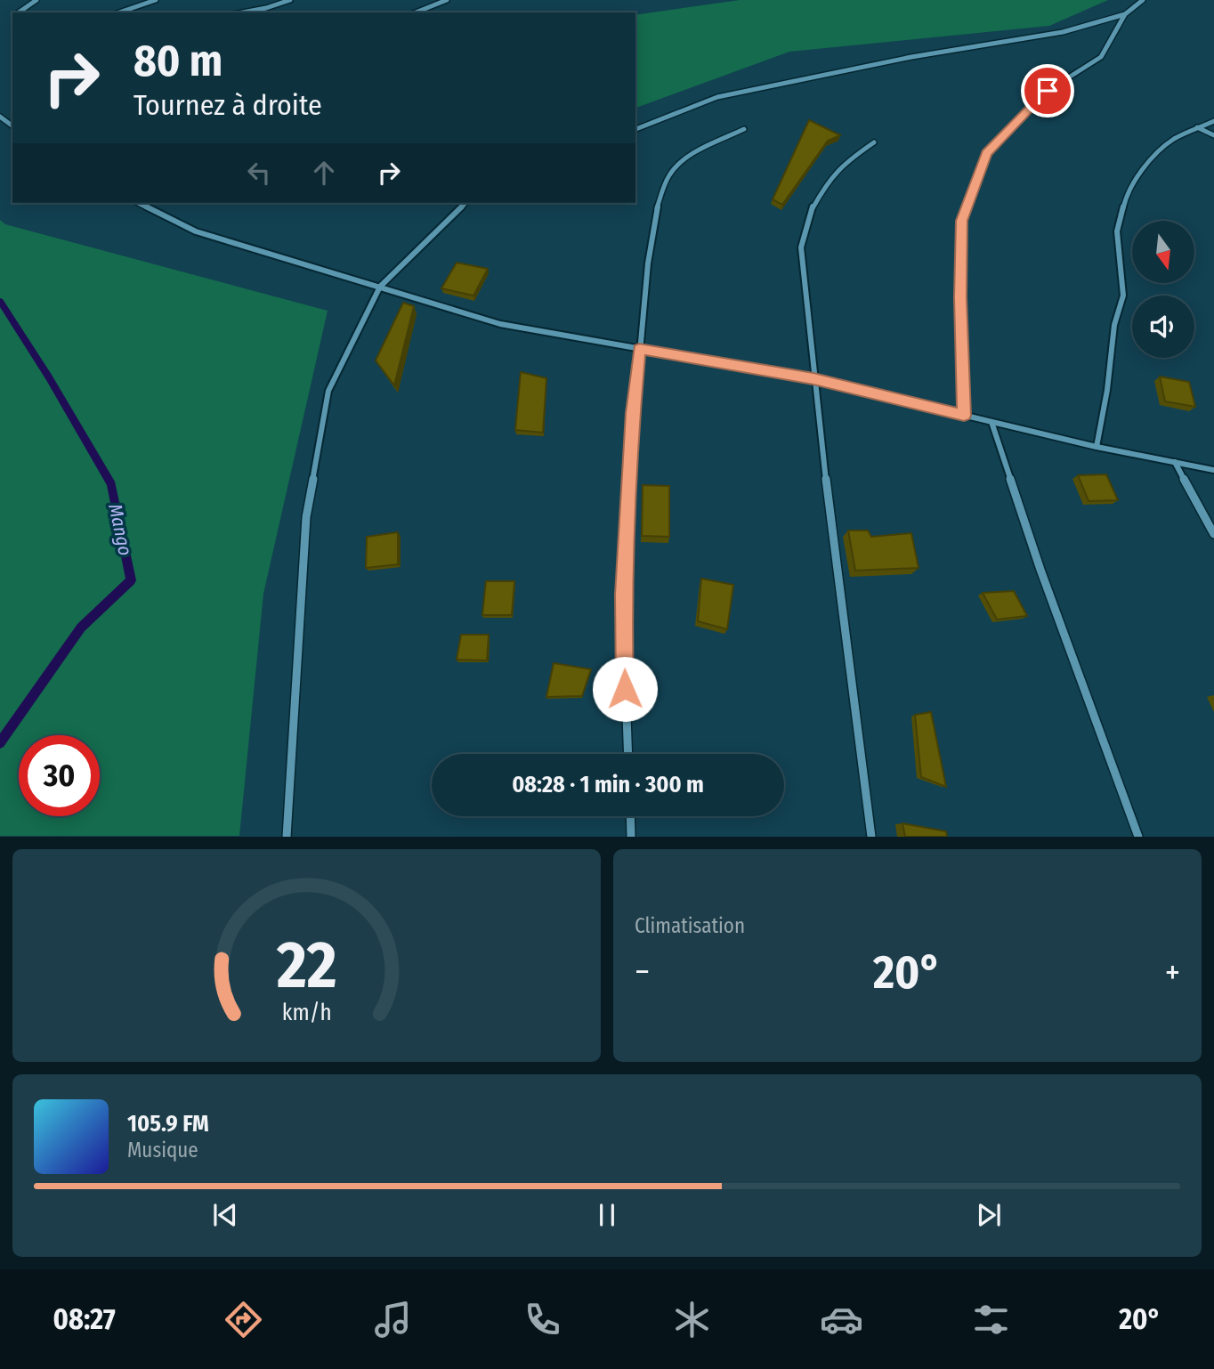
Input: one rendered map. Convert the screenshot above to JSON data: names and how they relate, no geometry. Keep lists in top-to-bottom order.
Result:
{
  "water": ["Mango"],
  "north": "bottom",
  "page": {
    "turn": ["80 m", "Tournez à droite"],
    "limit": "30",
    "trip": "08:28 · 1 min · 300 m",
    "tile": "Climatisation",
    "heat": ["−", "20°", "+"],
    "song": ["105.9 FM", "Musique"],
    "tabs": ["08:27", "20°"],
    "gauge": ["22", "km/h"]
  }
}
